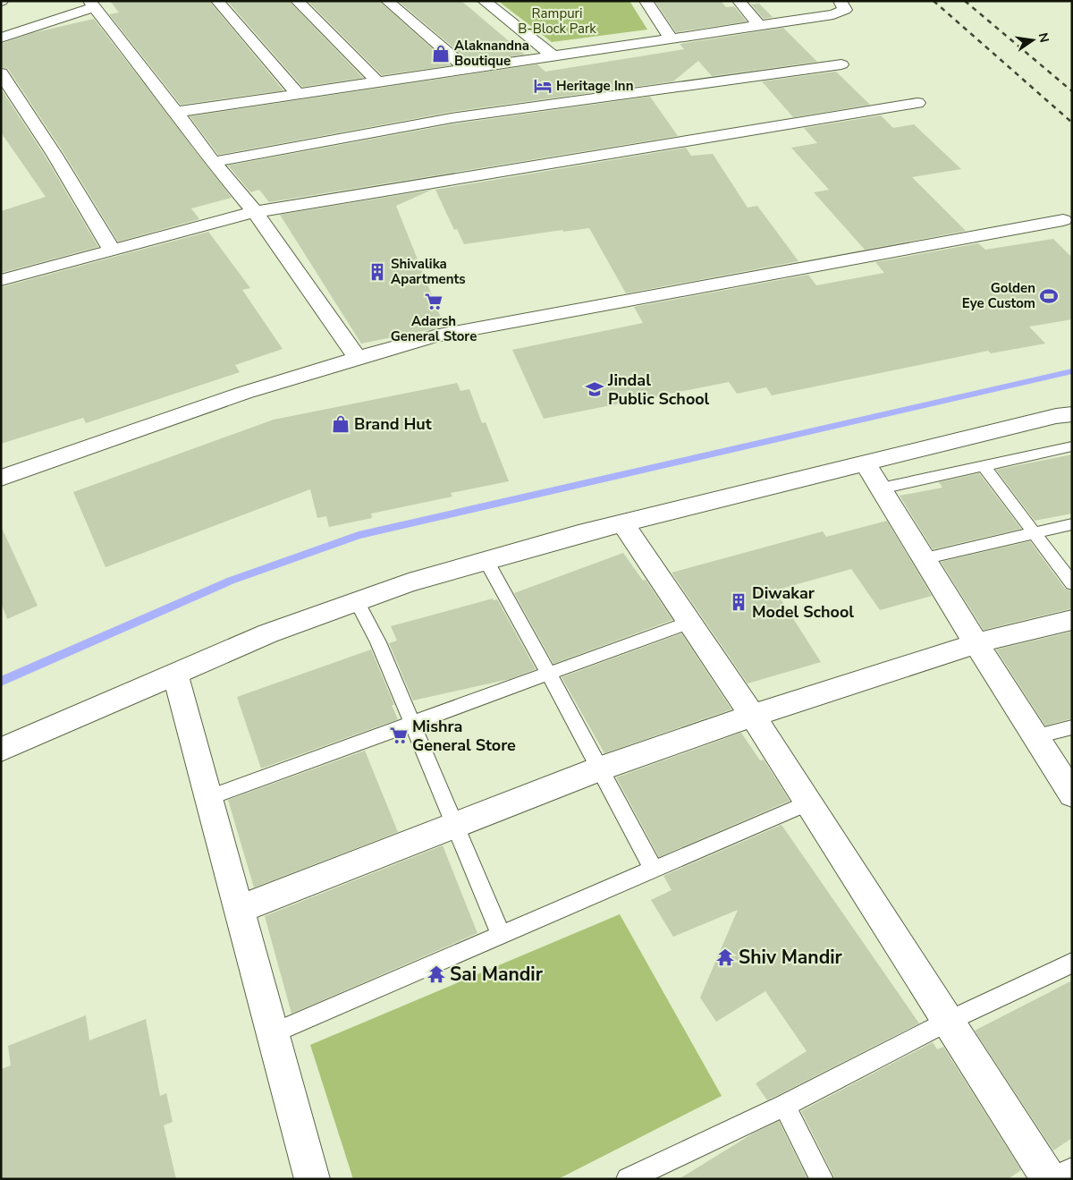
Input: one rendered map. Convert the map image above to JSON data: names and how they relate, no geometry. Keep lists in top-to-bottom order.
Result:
{
  "parks": ["Rampuri B-Block Park"],
  "places": {
    "shop": ["Alaknandna Boutique", "Brand Hut"],
    "hotel": ["Heritage Inn"],
    "building": ["Shivalika Apartments", "Diwakar Model School"],
    "sports": ["Golden Eye Custom"],
    "supermarket": ["Adarsh General Store", "Mishra General Store"],
    "school or university": ["Jindal Public School"],
    "temple": ["Shiv Mandir", "Sai Mandir"]
  },
  "north": "right"
}
